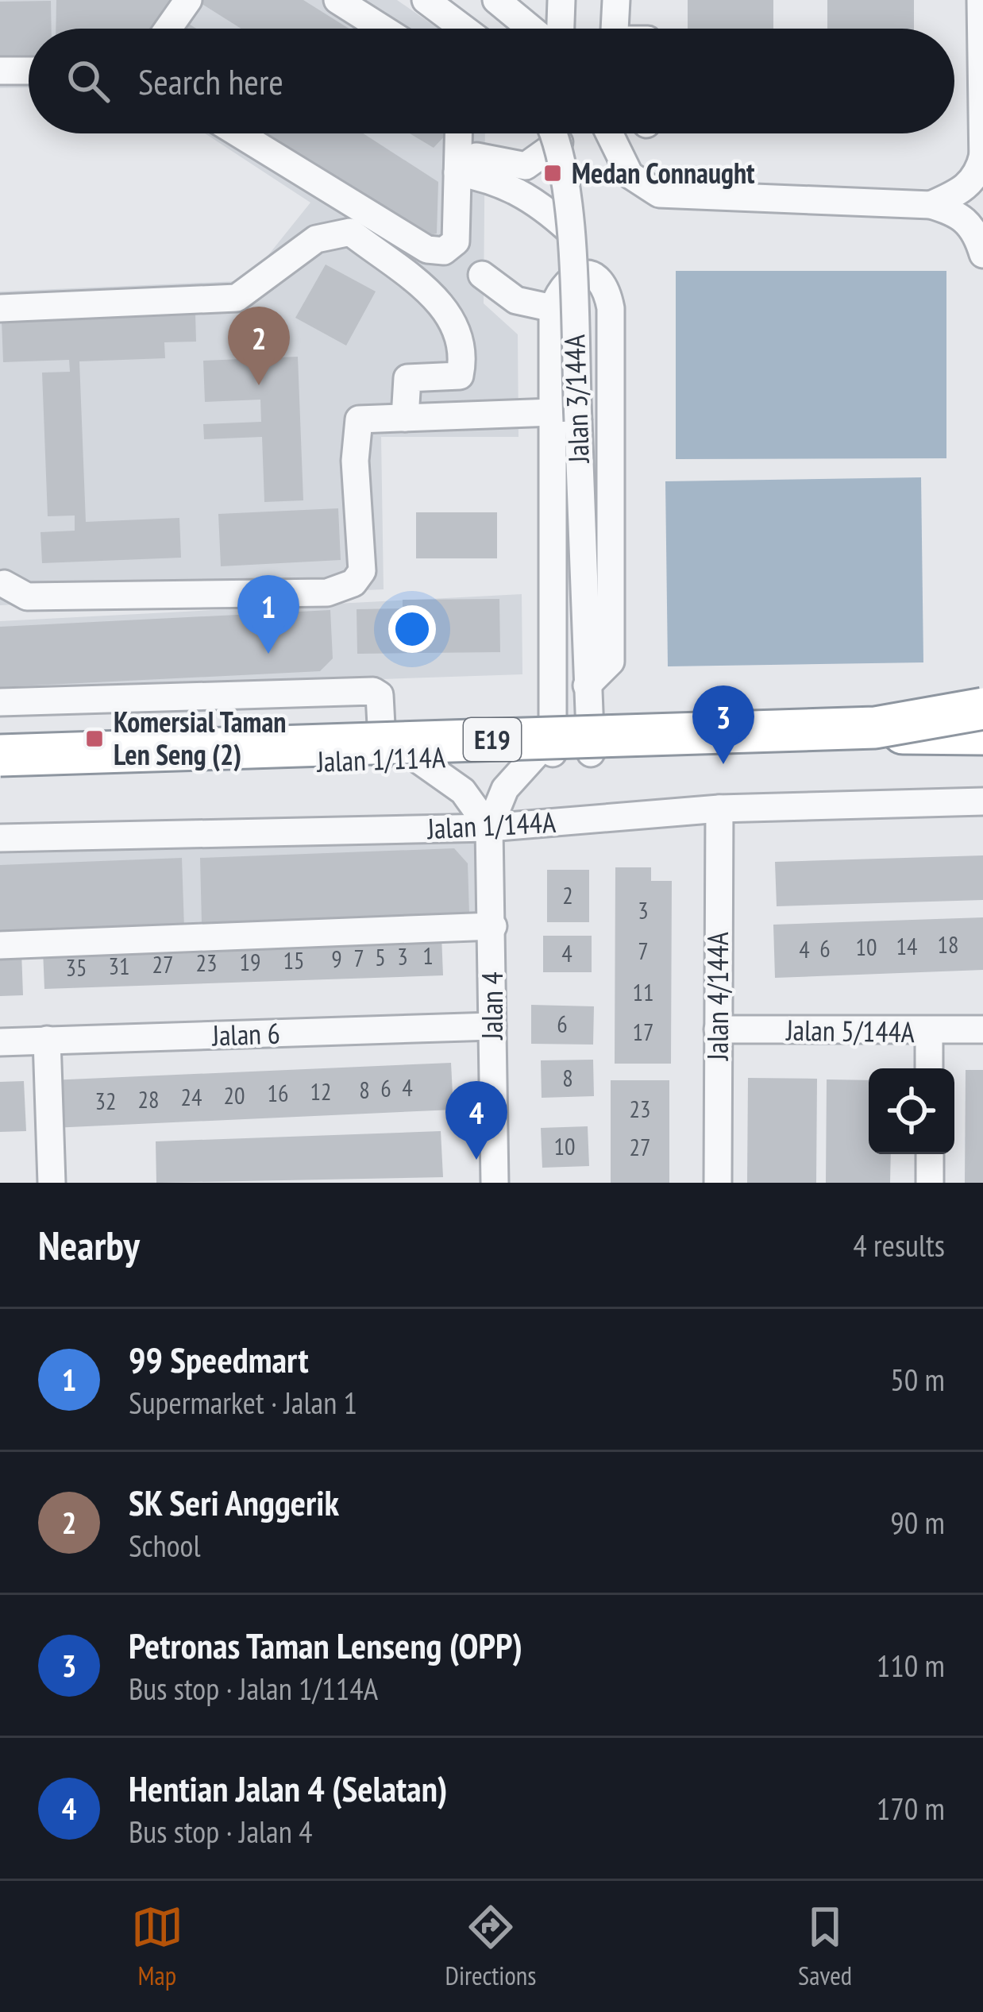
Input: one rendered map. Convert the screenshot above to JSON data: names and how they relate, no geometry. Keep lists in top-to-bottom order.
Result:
{
  "streets": {
    "highway": ["E19"],
    "street": [
      "Jalan 3/144A",
      "Jalan 1/114A",
      "Jalan 1/144A",
      "Jalan 4/144A",
      "Jalan 4",
      "Jalan 5/144A",
      "Jalan 6"
    ]
  },
  "crossings": [
    ["Jalan 1/144A", "Jalan 4/144A"],
    ["Jalan 1/144A", "Jalan 4"],
    ["Jalan 4/144A", "Jalan 5/144A"],
    ["Jalan 4", "Jalan 6"]
  ],
  "places": {
    "transit": ["Medan Connaught", "Komersial Taman Len Seng (2)"]
  },
  "house_numbers": [
    "2",
    "3",
    "18",
    "14",
    "10",
    "6",
    "4",
    "7",
    "4",
    "1",
    "3",
    "5",
    "7",
    "9",
    "15",
    "19",
    "23",
    "27",
    "31",
    "35",
    "11",
    "6",
    "17",
    "8",
    "4",
    "6",
    "8",
    "12",
    "16",
    "20",
    "24",
    "28",
    "32",
    "23",
    "10",
    "27"
  ],
  "page": {
    "search": "Search here",
    "pins": [
      "2",
      "1",
      "3",
      "4"
    ],
    "heading": ["Nearby", "4 results"],
    "list": [
      {
        "mark": "1",
        "name": "99 Speedmart",
        "note": "Supermarket · Jalan 1",
        "value": "50 m"
      },
      {
        "mark": "2",
        "name": "SK Seri Anggerik",
        "note": "School",
        "value": "90 m"
      },
      {
        "mark": "3",
        "name": "Petronas Taman Lenseng (OPP)",
        "note": "Bus stop · Jalan 1/114A",
        "value": "110 m"
      },
      {
        "mark": "4",
        "name": "Hentian Jalan 4 (Selatan)",
        "note": "Bus stop · Jalan 4",
        "value": "170 m"
      }
    ],
    "nav": ["Map", "Directions", "Saved"]
  }
}
